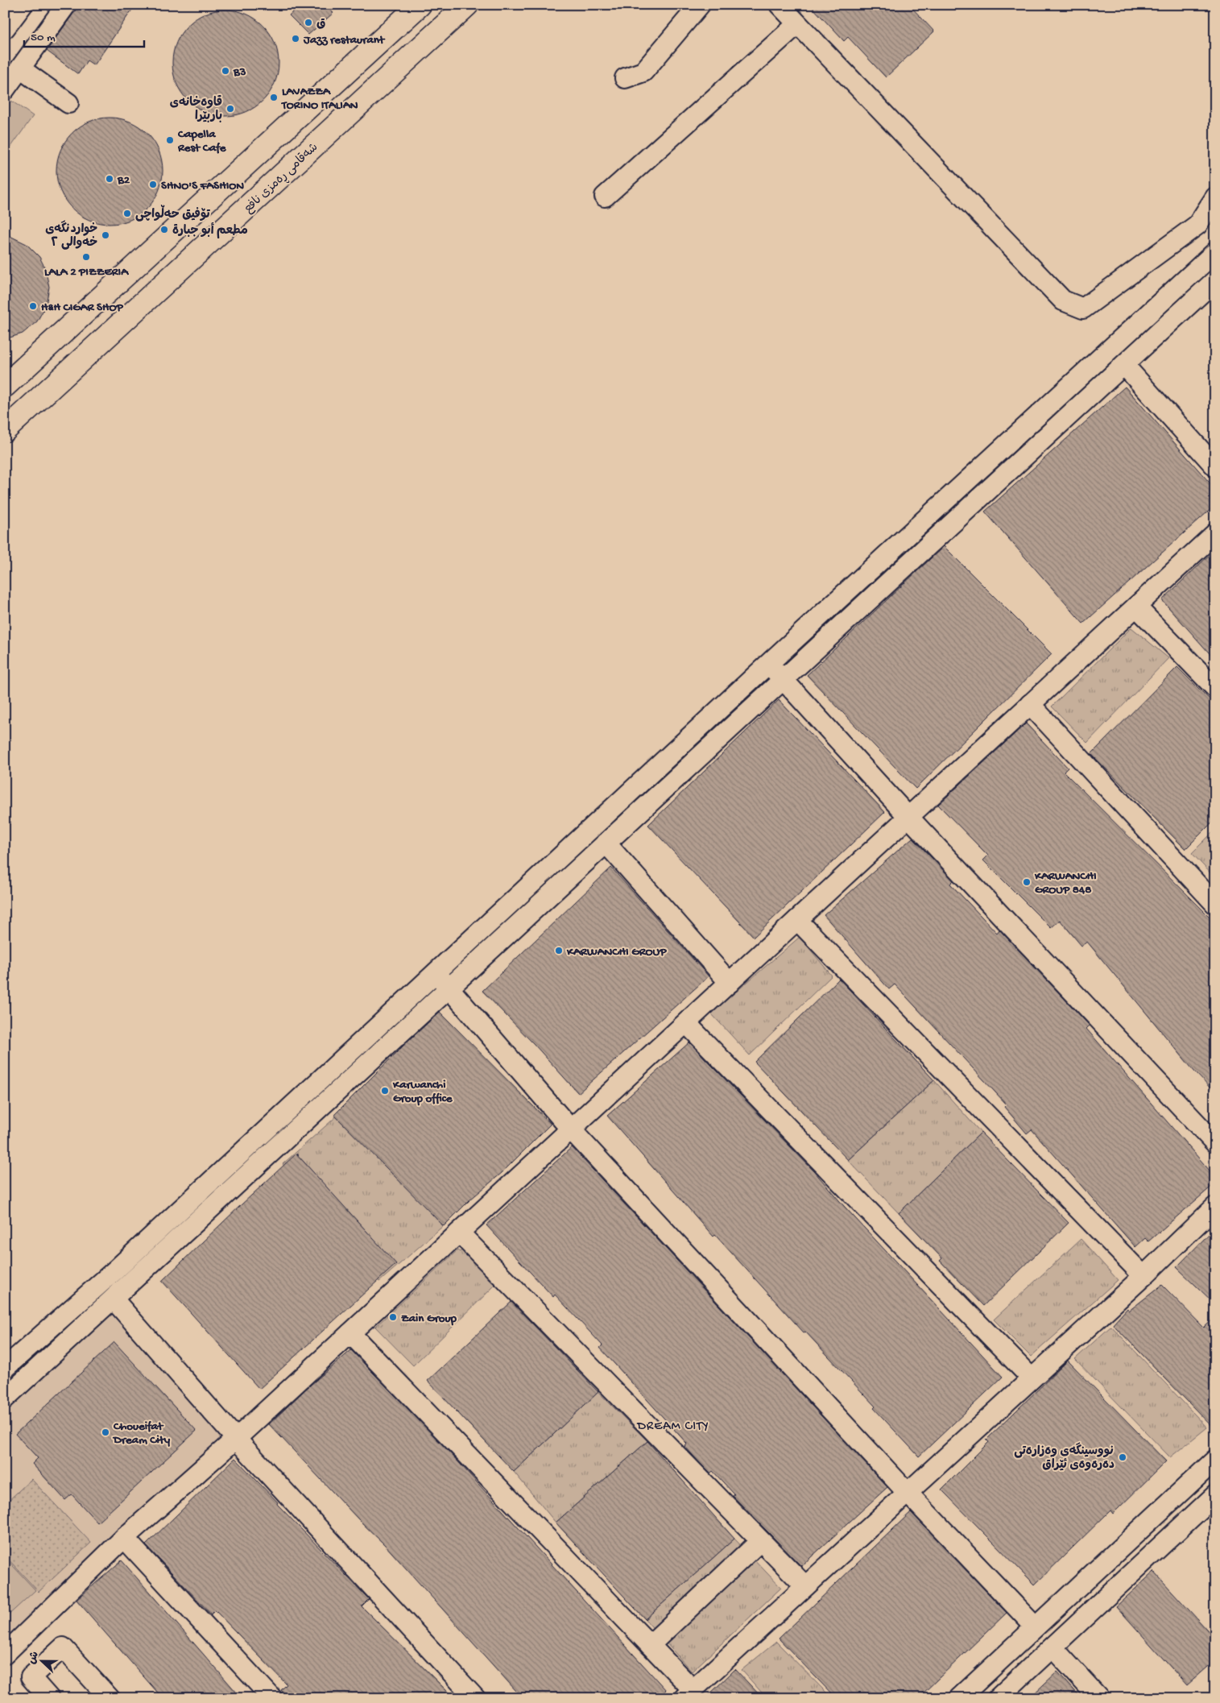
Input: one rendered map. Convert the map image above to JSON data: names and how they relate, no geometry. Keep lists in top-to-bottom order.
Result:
{
  "streets": {
    "main road": ["شەقامی ڕەمزی نافع"]
  },
  "districts": ["DREAM CITY"],
  "places": [
    "ق",
    "Jazz restaurant",
    "B3",
    "LAVAZZA TORINO ITALIAN",
    "قاوەخانەی باربێرا",
    "Capella Rest Cafe",
    "B2",
    "SHNO'S FASHION",
    "تۆفیق ‌حەڵواچی",
    "مطعم أبو جبارة",
    "خواردنگەی خەوالی ٢",
    "LALA 2 PIZZERIA",
    "H&H CIGAR SHOP",
    "KARWANCHI GROUP 848",
    "KARWANCHI GROUP",
    "Karwanchi Group office",
    "Zain Group",
    "Choueifat Dream City",
    "نووسینگەی وەزارەتی دەرەوەی ئێراق"
  ],
  "scale_bar": "50 m",
  "north": "left"
}
